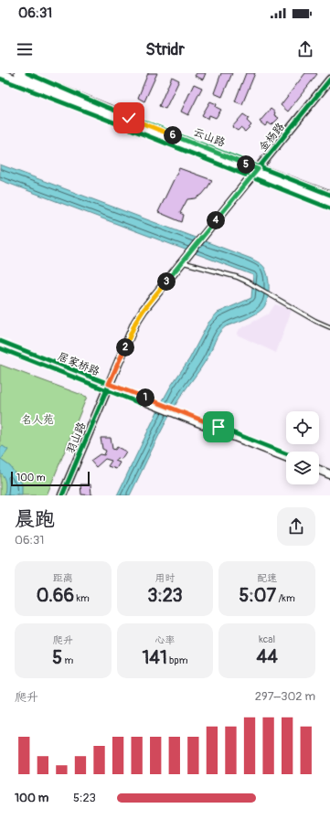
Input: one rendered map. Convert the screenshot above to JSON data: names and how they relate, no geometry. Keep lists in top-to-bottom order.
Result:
{
  "streets": {
    "main road": ["云山路"],
    "street": ["金杨路", "居家桥路", "羽山路"]
  },
  "crossings": [
    ["云山路", "金杨路"],
    ["金杨路", "居家桥路"],
    ["金杨路", "羽山路"],
    ["居家桥路", "羽山路"]
  ],
  "parks": ["名人苑"],
  "scale_bar": "100 m",
  "page": {
    "status": "06:31",
    "header": "Stridr",
    "pins": [
      "6",
      "5",
      "4",
      "3",
      "2",
      "1"
    ],
    "scale": "100 m",
    "heading": ["晨跑", "06:31"],
    "stats": [
      ["距离", "0.66 km"],
      ["用时", "3:23"],
      ["配速", "5:07 /km"],
      ["爬升", "5 m"],
      ["心率", "141 bpm"],
      ["kcal", "44"]
    ],
    "chart": ["爬升", "297–302 m"],
    "list": [
      {
        "name": "100 m",
        "note": "5:23"
      }
    ]
  }
}
